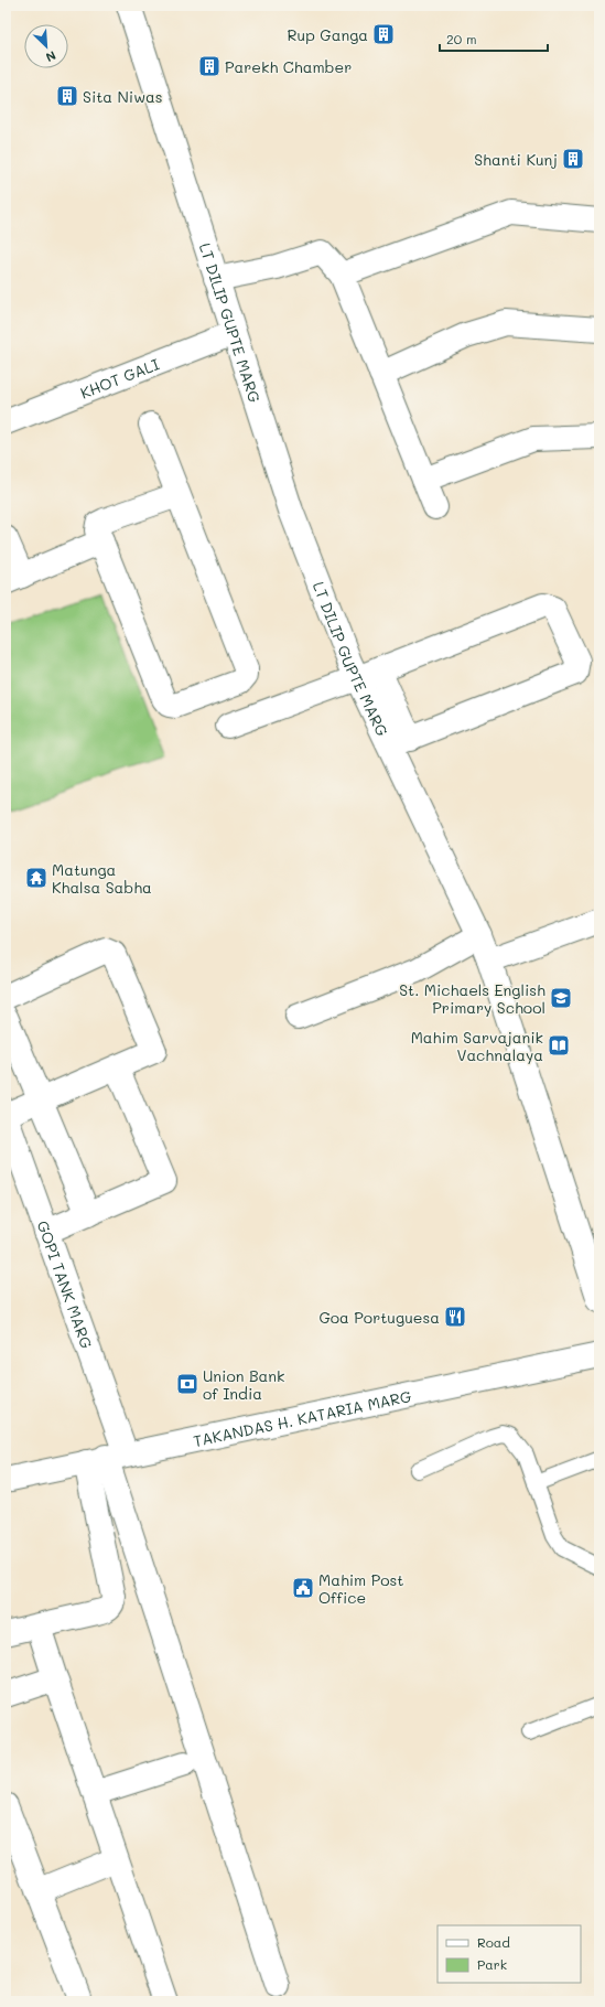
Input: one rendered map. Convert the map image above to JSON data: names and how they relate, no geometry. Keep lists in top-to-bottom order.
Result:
{
  "streets": {
    "street": [
      "LT DILIP GUPTE MARG",
      "KHOT GALI",
      "GOPI TANK MARG",
      "TAKANDAS H. KATARIA MARG"
    ]
  },
  "crossings": [
    ["LT DILIP GUPTE MARG", "KHOT GALI"],
    ["GOPI TANK MARG", "TAKANDAS H. KATARIA MARG"]
  ],
  "places": {
    "building": [
      "Rup Ganga",
      "Parekh Chamber",
      "Sita Niwas",
      "Shanti Kunj"
    ],
    "temple": ["Matunga Khalsa Sabha"],
    "school or university": ["St. Michaels English Primary School"],
    "library": ["Mahim Sarvajanik Vachnalaya"],
    "restaurant": ["Goa Portuguesa"],
    "bank": ["Union Bank of India"],
    "public building": ["Mahim Post Office"]
  },
  "legend": ["Road", "Park"],
  "scale_bar": "20 m",
  "north": "bottom right"
}
